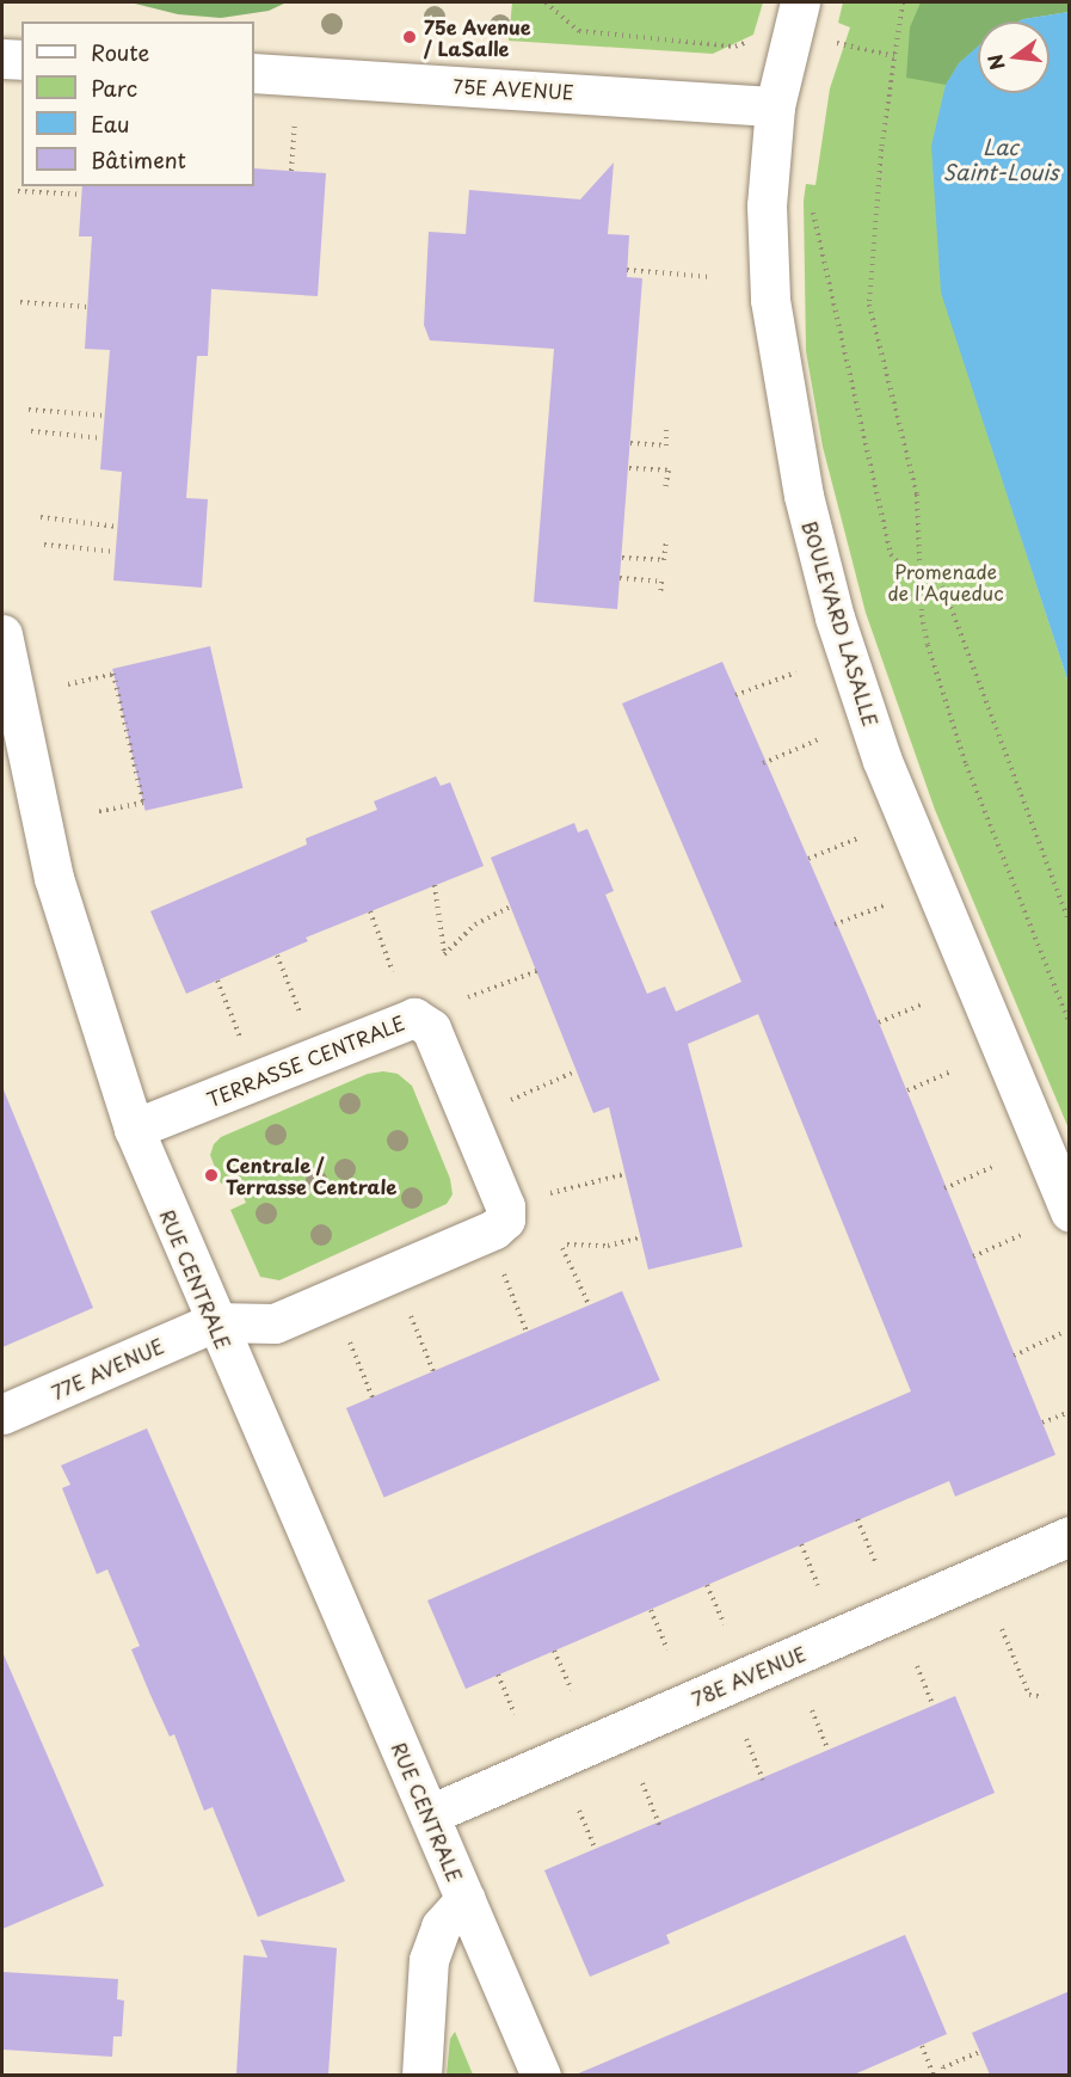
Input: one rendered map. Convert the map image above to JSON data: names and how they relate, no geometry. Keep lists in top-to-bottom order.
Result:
{
  "streets": {
    "street": [
      "75E AVENUE",
      "BOULEVARD LASALLE",
      "TERRASSE CENTRALE",
      "RUE CENTRALE",
      "77E AVENUE",
      "78E AVENUE"
    ]
  },
  "crossings": [
    ["75E AVENUE", "BOULEVARD LASALLE"],
    ["TERRASSE CENTRALE", "RUE CENTRALE"],
    ["TERRASSE CENTRALE", "77E AVENUE"],
    ["RUE CENTRALE", "77E AVENUE"],
    ["RUE CENTRALE", "78E AVENUE"]
  ],
  "water": ["Lac Saint-Louis"],
  "parks": ["Promenade de l'Aqueduc"],
  "places": ["75e Avenue / LaSalle", "Centrale / Terrasse Centrale"],
  "legend": [
    "Route",
    "Parc",
    "Eau",
    "Bâtiment"
  ],
  "north": "left"
}
